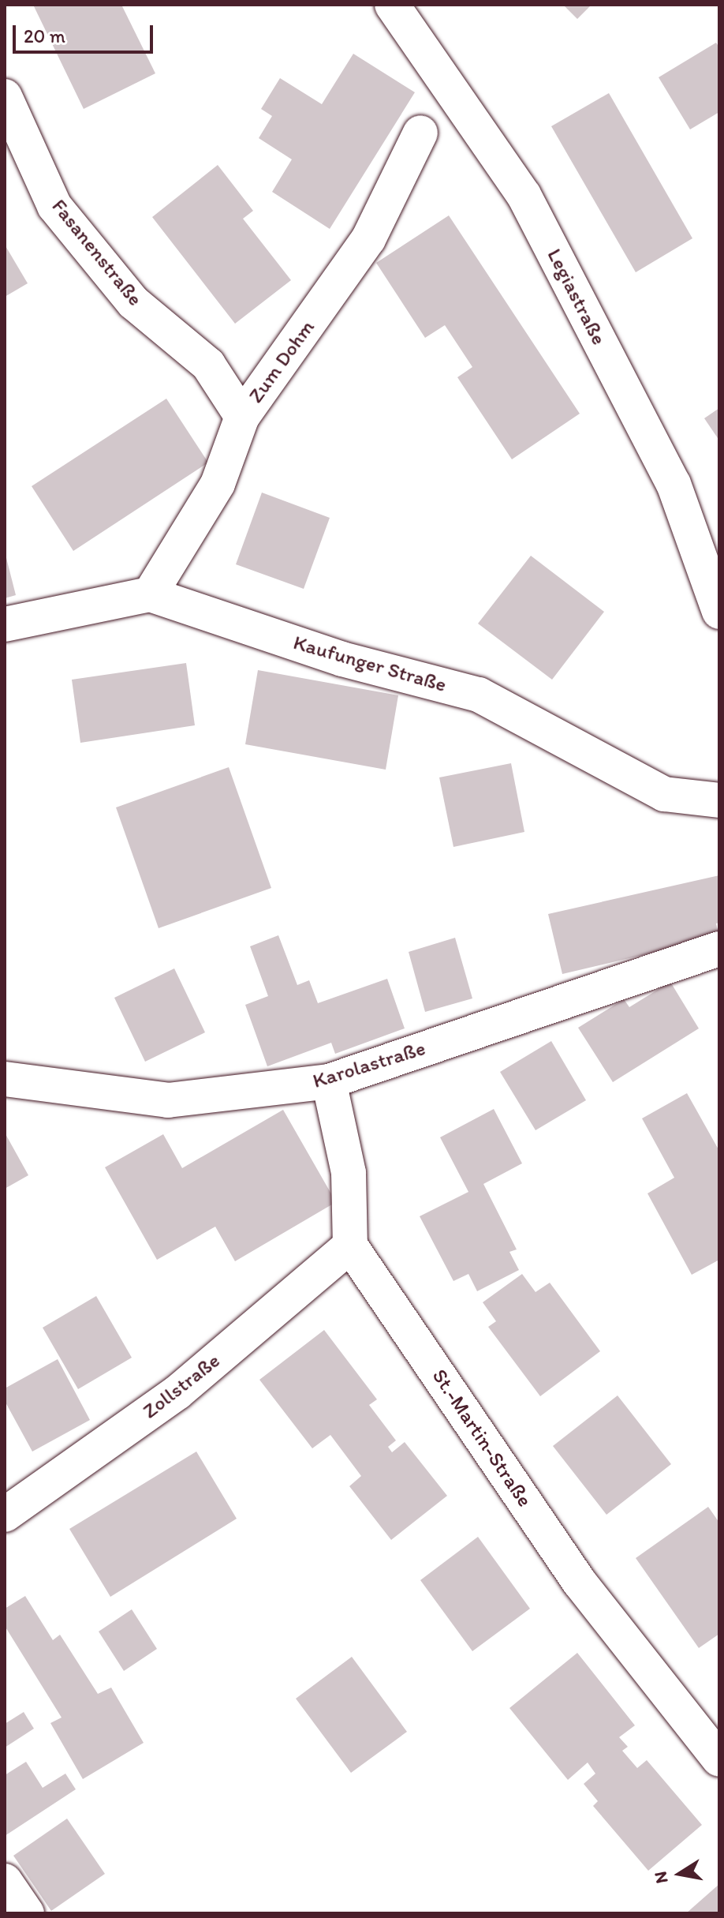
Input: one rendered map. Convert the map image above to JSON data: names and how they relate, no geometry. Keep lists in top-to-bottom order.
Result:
{
  "streets": {
    "street": [
      "Fasanenstraße",
      "Legiastraße",
      "Zum Dohm",
      "Kaufunger Straße",
      "Karolastraße",
      "Zollstraße",
      "St.-Martin-Straße"
    ]
  },
  "crossings": [
    ["Fasanenstraße", "Zum Dohm"],
    ["Zum Dohm", "Kaufunger Straße"],
    ["Zollstraße", "St.-Martin-Straße"]
  ],
  "scale_bar": "20 m",
  "north": "left"
}
